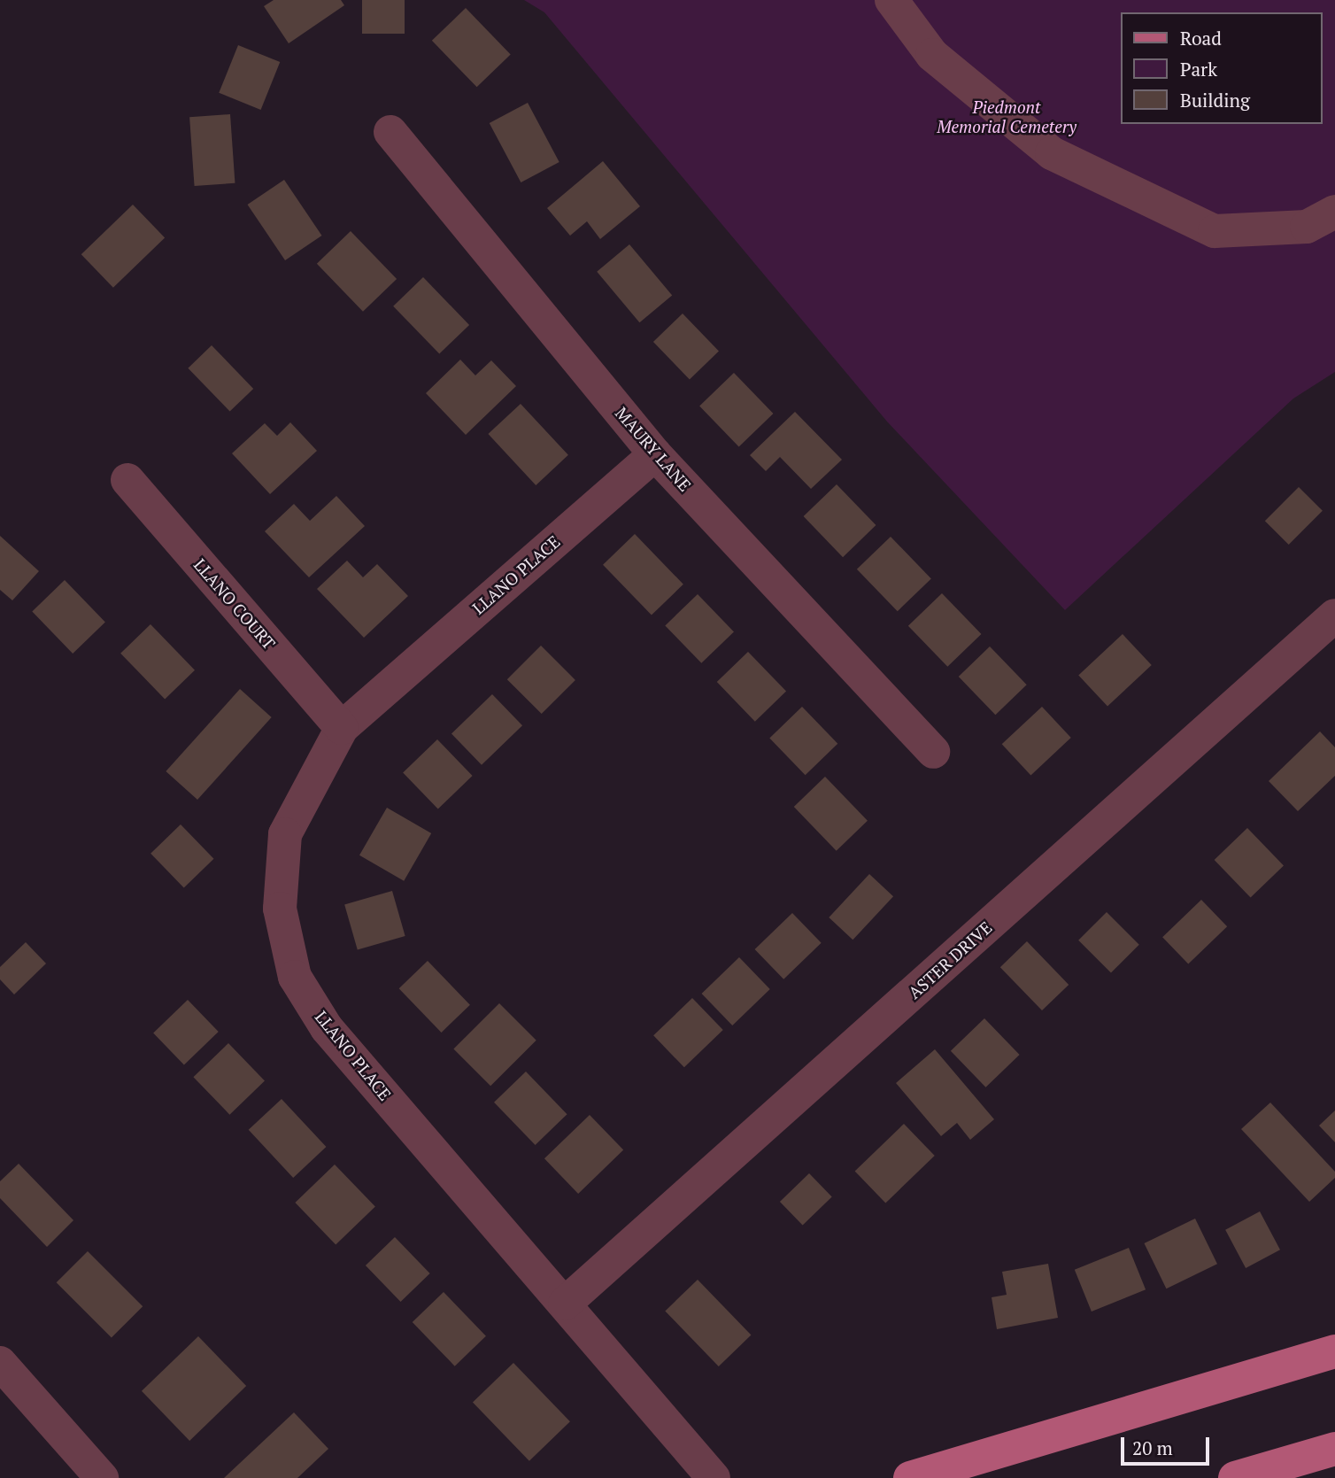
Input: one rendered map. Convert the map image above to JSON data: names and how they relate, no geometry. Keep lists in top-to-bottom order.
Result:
{
  "streets": {
    "street": [
      "MAURY LANE",
      "LLANO PLACE",
      "LLANO COURT",
      "ASTER DRIVE"
    ]
  },
  "crossings": [
    ["MAURY LANE", "LLANO PLACE"],
    ["LLANO PLACE", "LLANO COURT"],
    ["LLANO PLACE", "ASTER DRIVE"]
  ],
  "parks": ["Piedmont Memorial Cemetery"],
  "legend": ["Road", "Park", "Building"],
  "scale_bar": "20 m"
}
